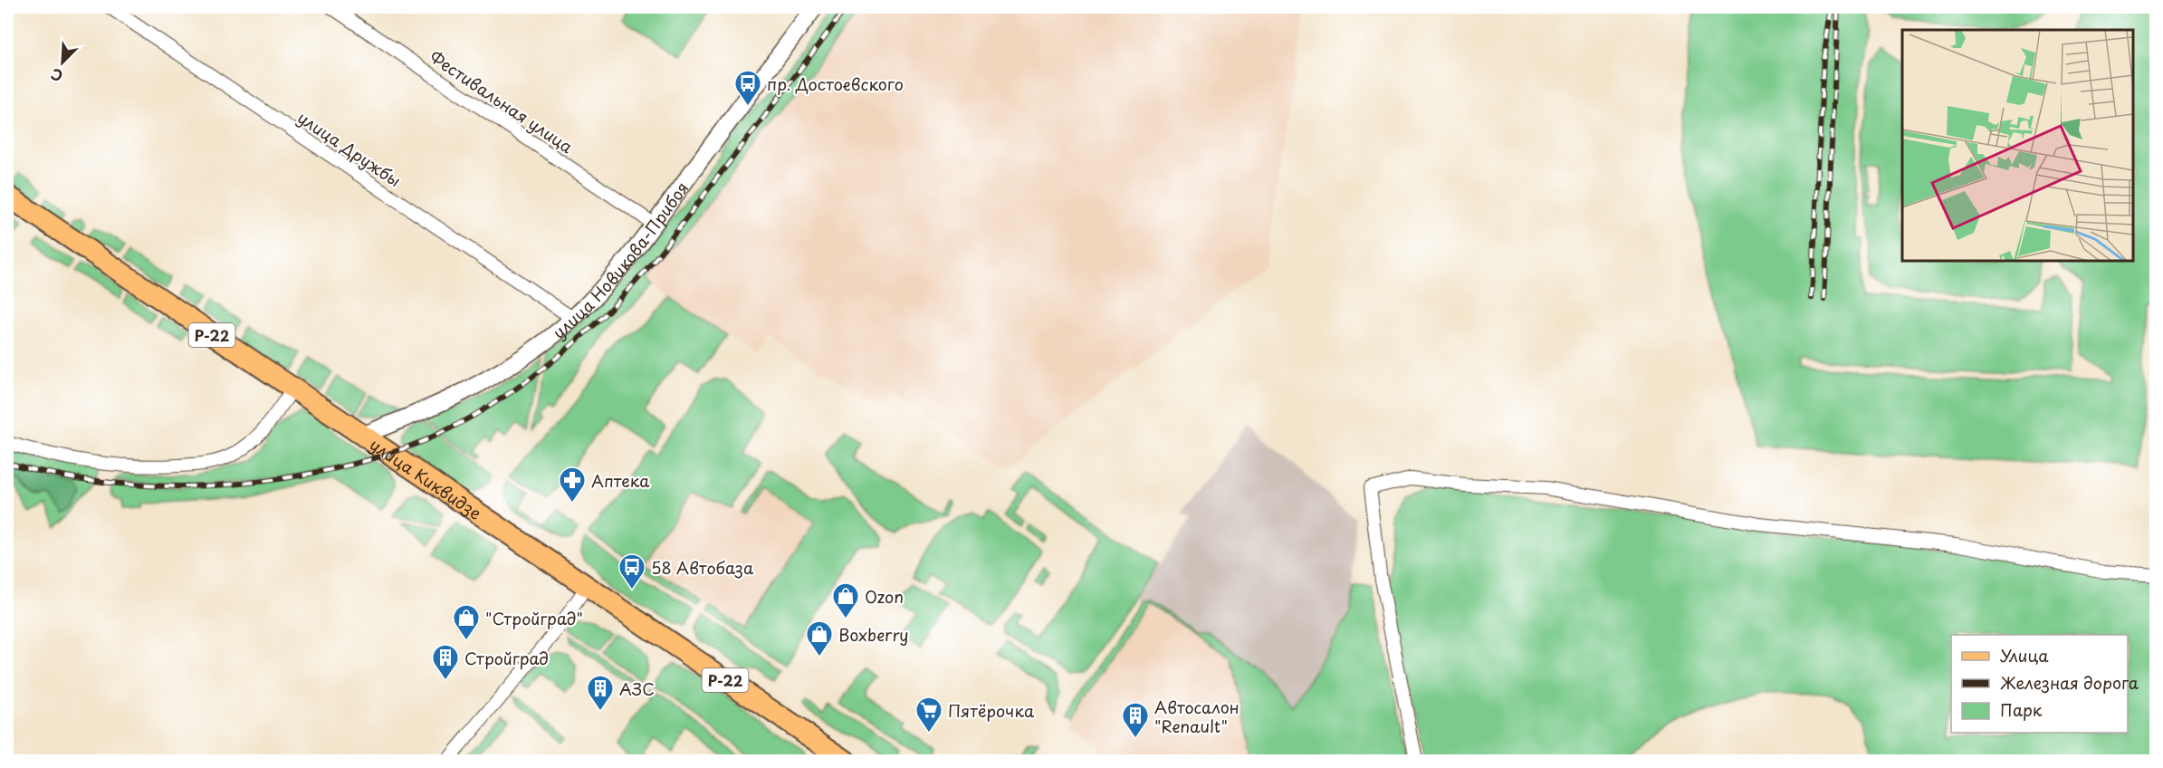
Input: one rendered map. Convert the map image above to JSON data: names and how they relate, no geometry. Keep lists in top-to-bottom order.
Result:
{
  "streets": {
    "main road": ["Р-22", "улица Киквидзе"],
    "street": ["Фестивальная улица", "улица Дружбы", "улица Новикова-Прибоя"]
  },
  "crossings": [
    ["Фестивальная улица", "улица Новикова-Прибоя"],
    ["улица Дружбы", "улица Новикова-Прибоя"],
    ["улица Новикова-Прибоя", "улица Киквидзе"]
  ],
  "places": {
    "bus stop": ["пр. Достоевского", "58 Автобаза"],
    "pharmacy": ["Аптека"],
    "shop": ["Ozon", "\"Стройград\"", "Boxberry"],
    "building": ["Стройград", "АЗС", "Автосалон \"Renault\""],
    "supermarket": ["Пятёрочка"]
  },
  "legend": ["Улица", "Железная дорога", "Парк"],
  "north": "bottom left"
}
